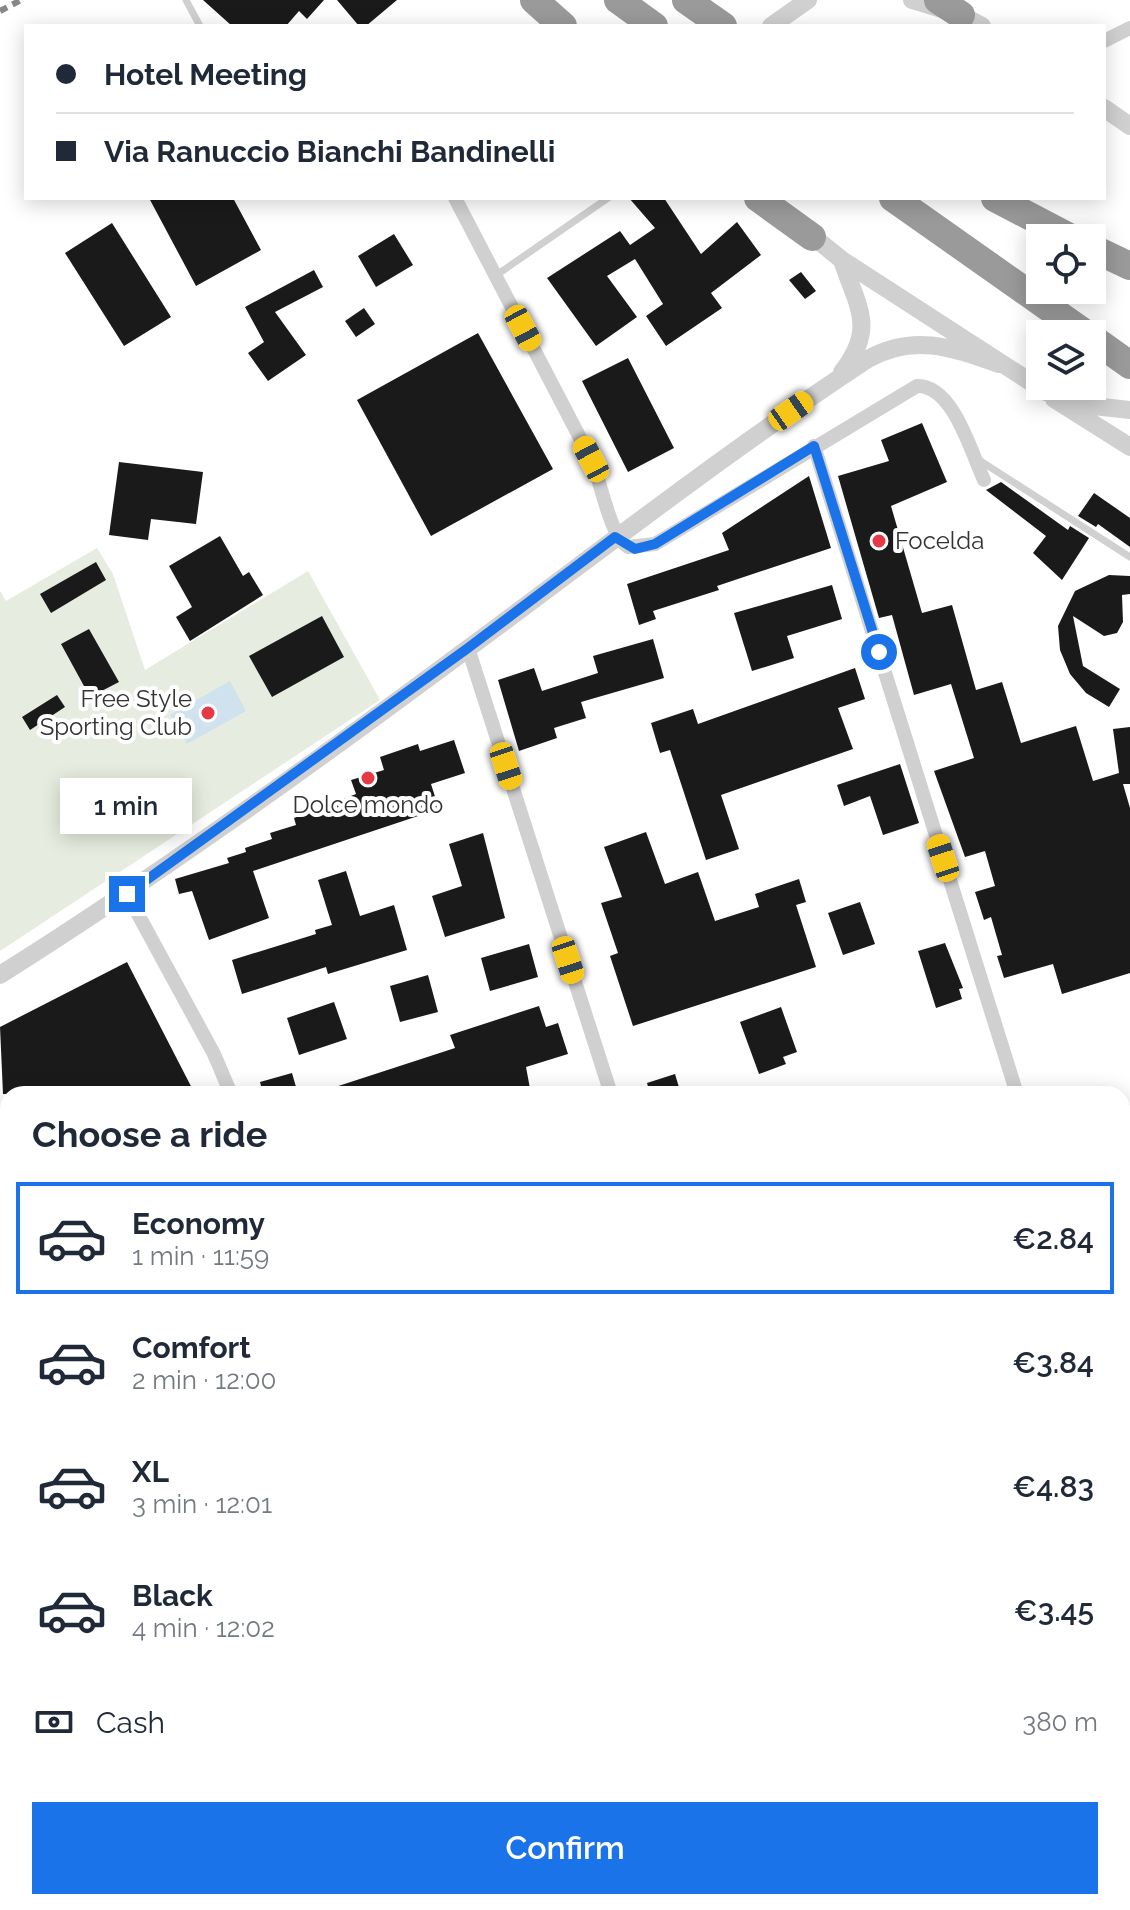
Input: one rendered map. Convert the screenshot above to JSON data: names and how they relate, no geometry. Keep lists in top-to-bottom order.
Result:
{
  "places": ["Focelda", "Free Style Sporting Club", "Dolce mondo"],
  "page": {
    "banner": ["Hotel Meeting", "Via Ranuccio Bianchi Bandinelli"],
    "bubble": "1 min",
    "heading": "Choose a ride",
    "list": [
      {
        "name": "Economy",
        "note": "1 min · 11:59",
        "value": "€2.84"
      },
      {
        "name": "Comfort",
        "note": "2 min · 12:00",
        "value": "€3.84"
      },
      {
        "name": "XL",
        "note": "3 min · 12:01",
        "value": "€4.83"
      },
      {
        "name": "Black",
        "note": "4 min · 12:02",
        "value": "€3.45"
      }
    ],
    "pay": ["Cash", "380 m"],
    "buttons": "Confirm"
  }
}
